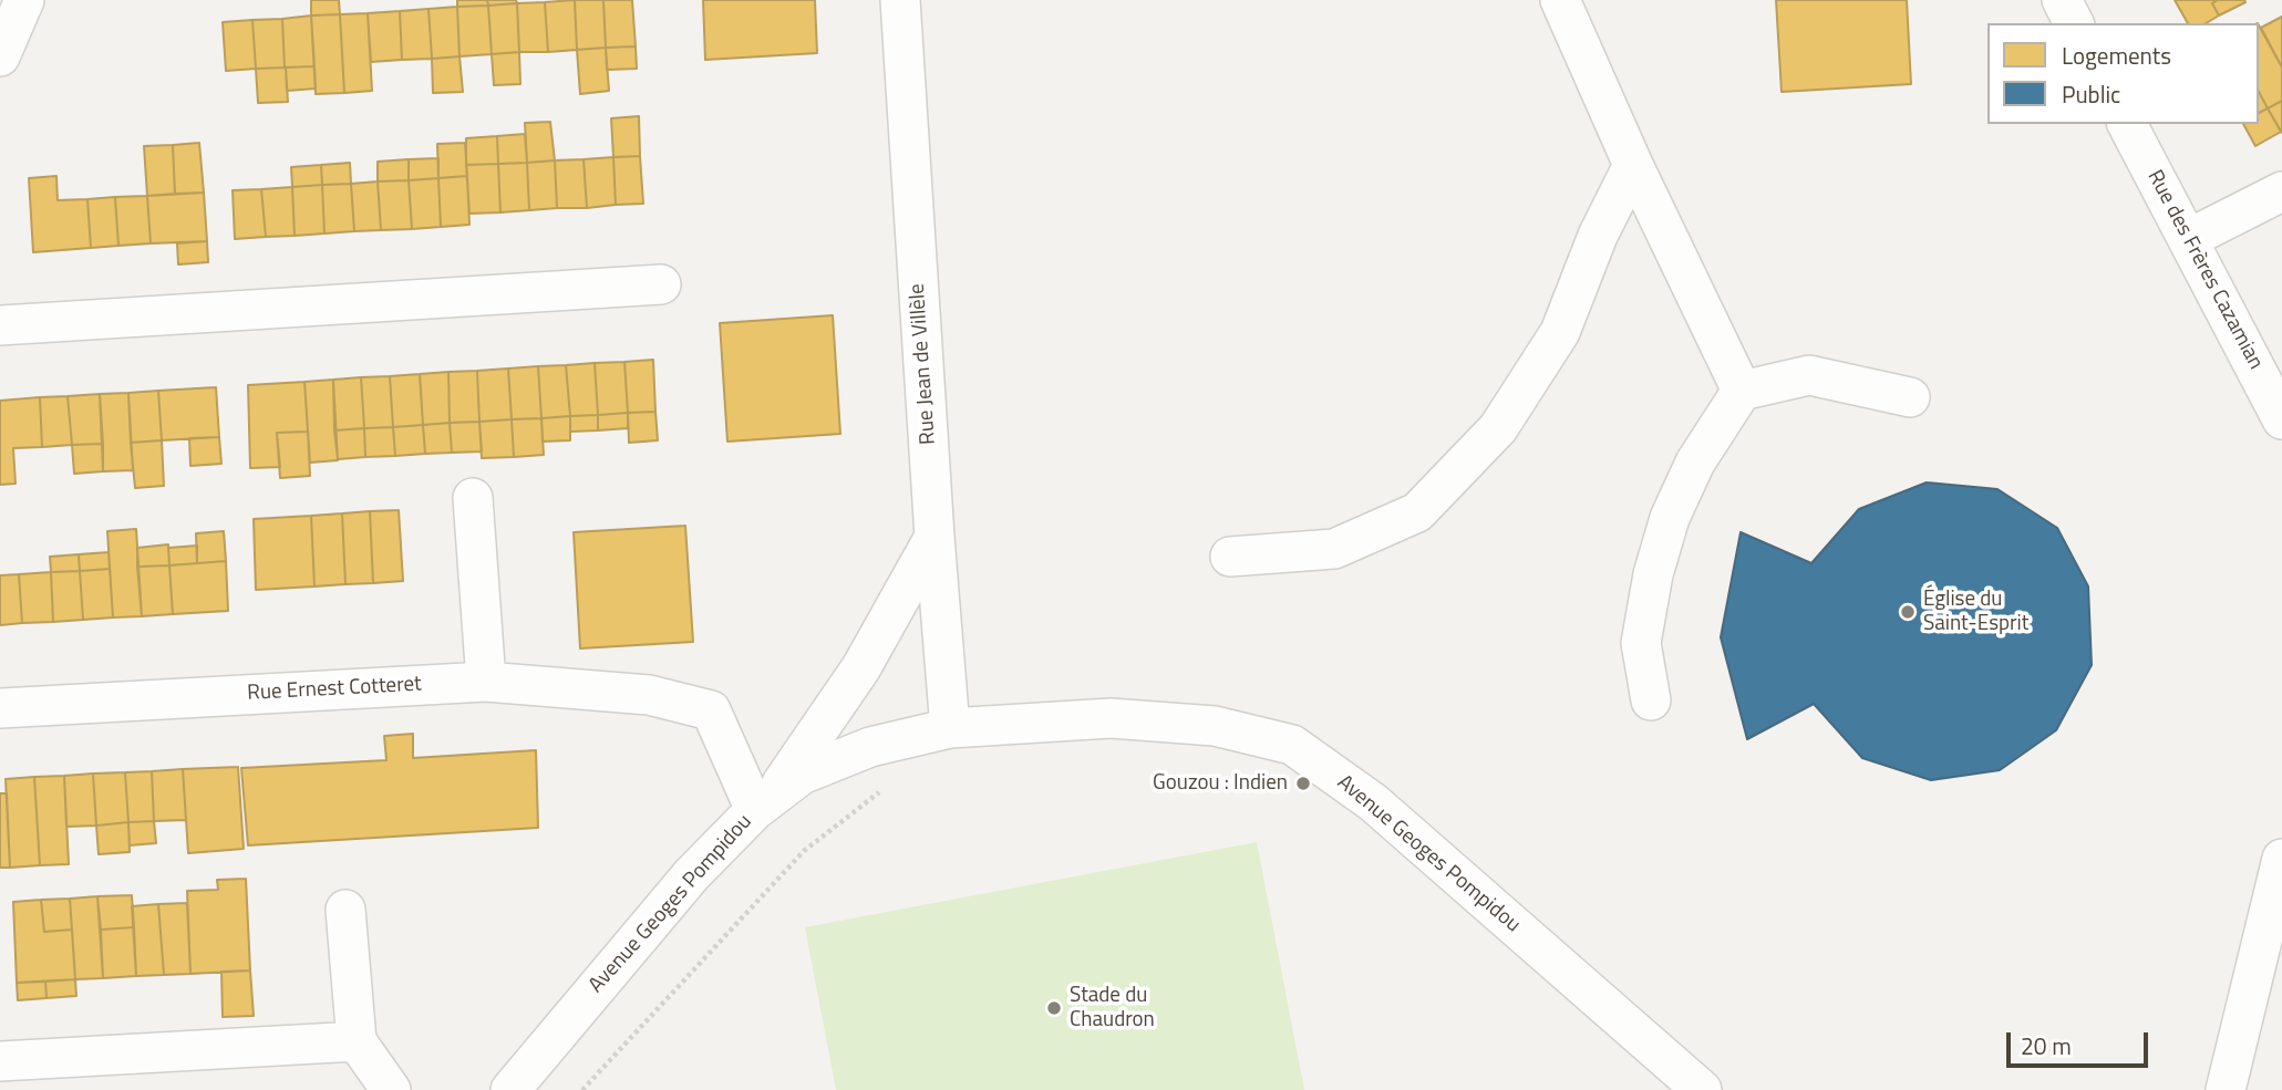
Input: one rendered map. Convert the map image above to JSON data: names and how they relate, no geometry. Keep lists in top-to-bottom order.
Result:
{
  "streets": {
    "street": [
      "Rue des Frères Cazamian",
      "Rue Jean de Villèle",
      "Rue Ernest Cotteret",
      "Avenue Geoges Pompidou"
    ]
  },
  "crossings": [
    ["Rue Jean de Villèle", "Avenue Geoges Pompidou"],
    ["Rue Ernest Cotteret", "Avenue Geoges Pompidou"]
  ],
  "places": ["Église du Saint-Esprit", "Gouzou : Indien", "Stade du Chaudron"],
  "legend": ["Logements", "Public"],
  "scale_bar": "20 m"
}
